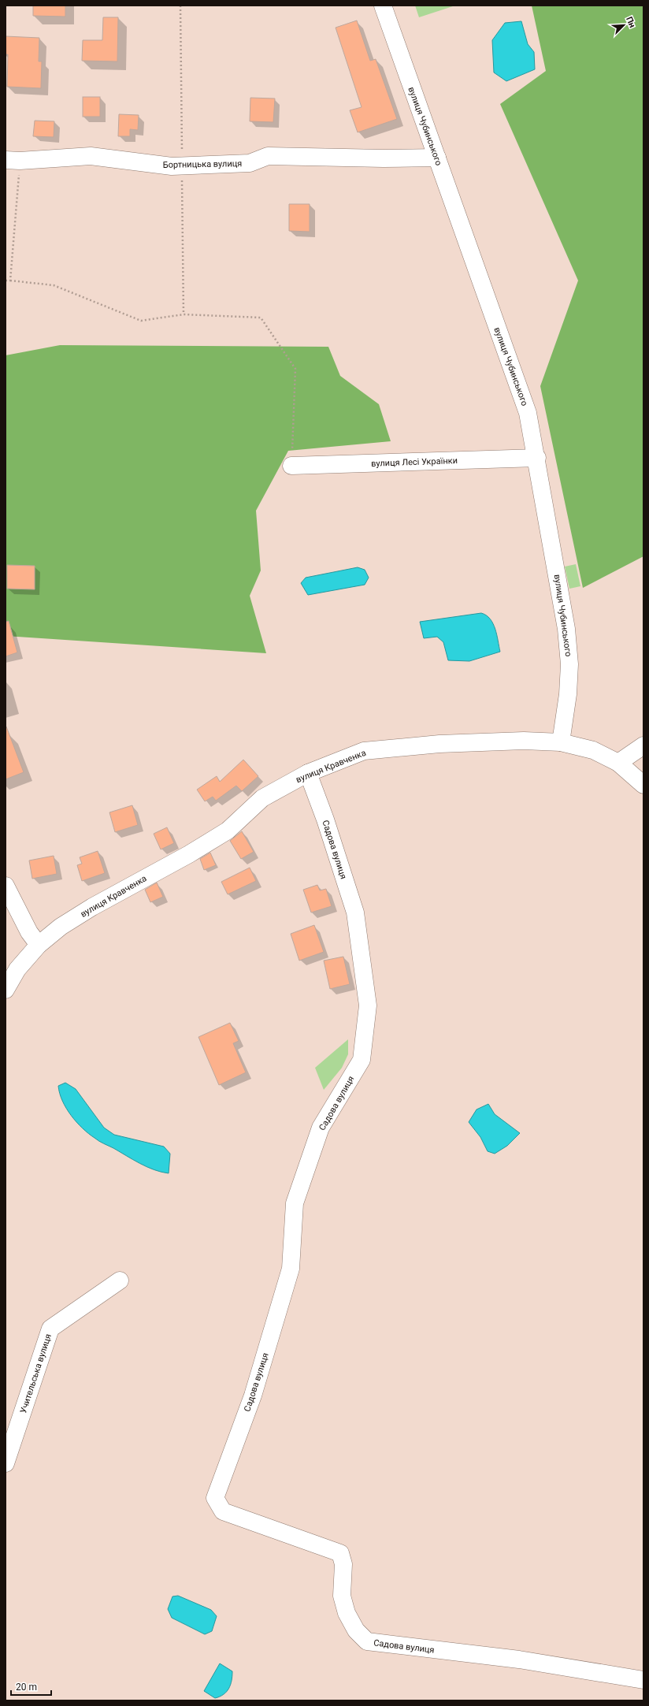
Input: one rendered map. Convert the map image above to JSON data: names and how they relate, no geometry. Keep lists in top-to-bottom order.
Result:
{
  "streets": {
    "street": [
      "вулиця Чубинського",
      "Бортницька вулиця",
      "вулиця Лесі Українки",
      "вулиця Кравченка",
      "Садова вулиця",
      "Учительська вулиця"
    ]
  },
  "crossings": [
    ["вулиця Чубинського", "Бортницька вулиця"],
    ["вулиця Чубинського", "вулиця Лесі Українки"],
    ["вулиця Чубинського", "вулиця Кравченка"],
    ["вулиця Кравченка", "Садова вулиця"]
  ],
  "scale_bar": "20 m",
  "north": "top right"
}
